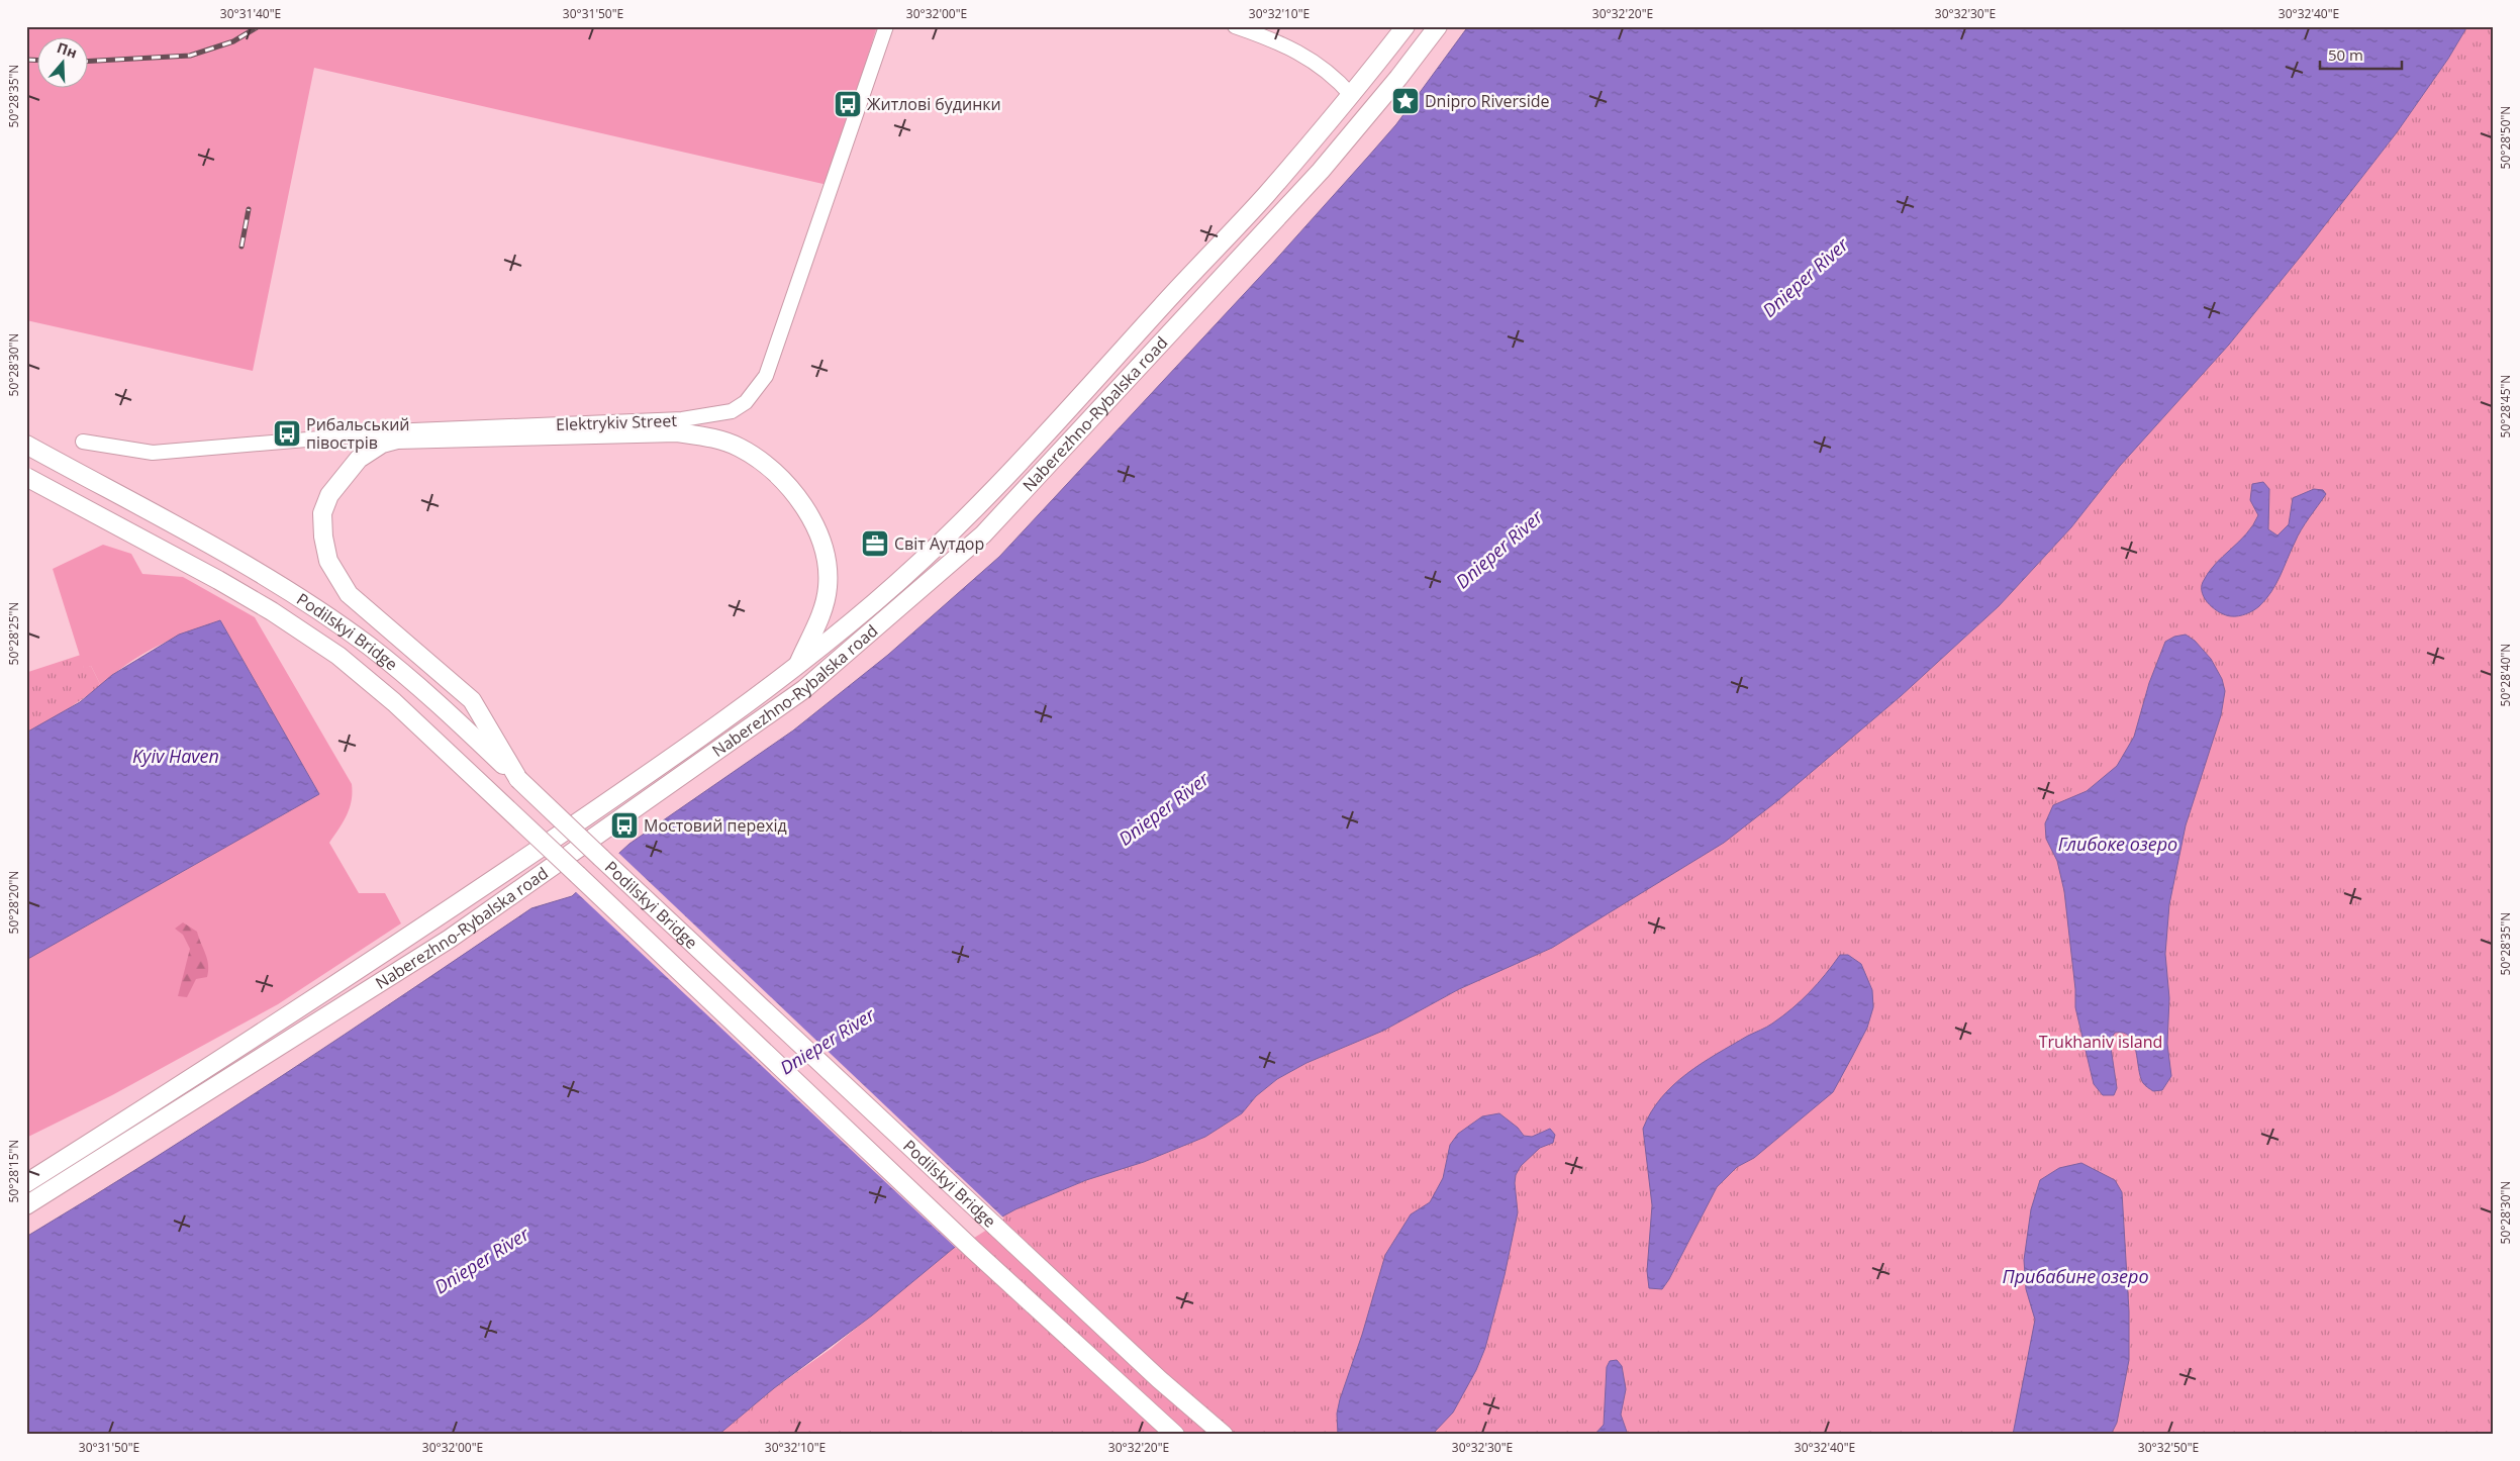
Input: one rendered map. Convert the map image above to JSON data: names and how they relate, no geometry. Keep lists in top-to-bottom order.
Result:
{
  "streets": {
    "main road": ["Naberezhno-Rybalska road", "Podilskyi Bridge"],
    "street": ["Elektrykiv Street"]
  },
  "water": [
    "Dnieper River",
    "Kyiv Haven",
    "Глибоке озеро",
    "Прибабине озеро"
  ],
  "parks": ["Trukhaniv island"],
  "places": {
    "place": ["Dnipro Riverside"],
    "bus stop": ["Житлові будинки", "Рибальський півострів", "Мостовий перехід"],
    "office": ["Світ Аутдор"]
  },
  "scale_bar": "50 m",
  "north": "top",
  "coordinates": [
    "30°31'40\"E",
    "30°31'50\"E",
    "30°32'00\"E",
    "30°32'10\"E",
    "30°32'20\"E",
    "30°32'30\"E",
    "30°32'40\"E",
    "50°28'35\"N",
    "50°28'50\"N",
    "50°28'30\"N",
    "50°28'45\"N",
    "50°28'25\"N",
    "50°28'40\"N",
    "50°28'20\"N",
    "50°28'15\"N",
    "30°32'50\"E"
  ]
}
